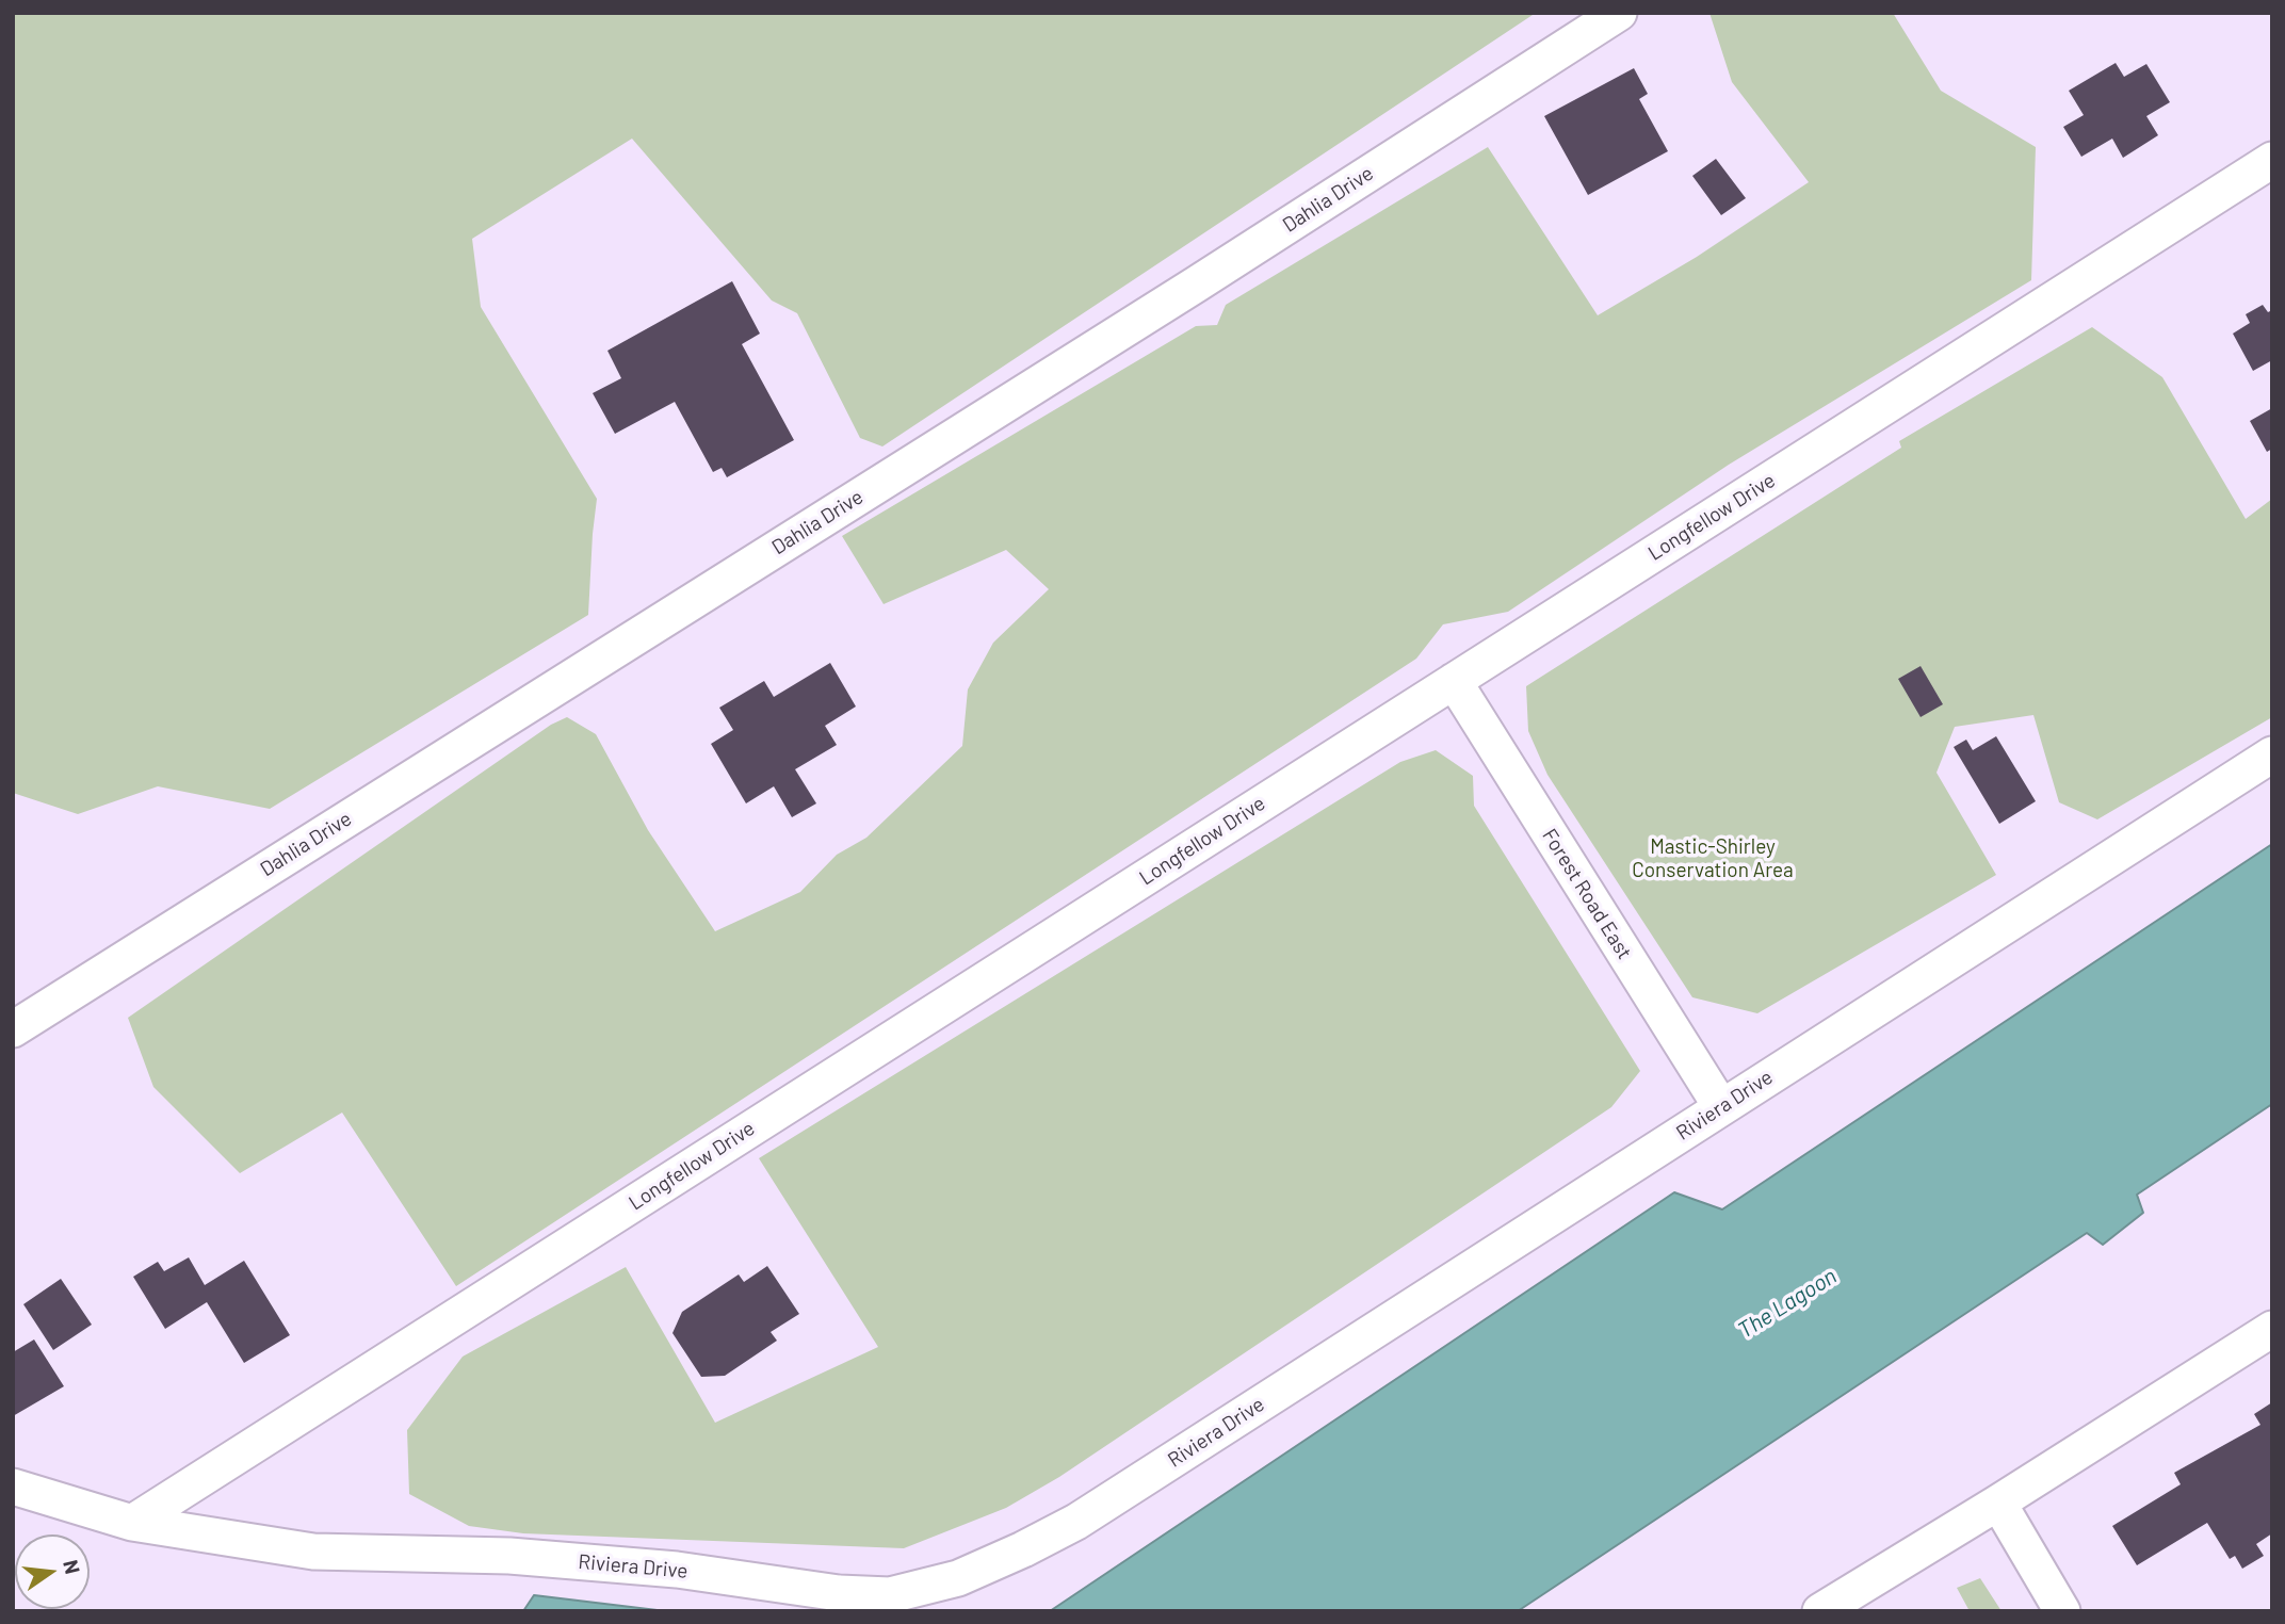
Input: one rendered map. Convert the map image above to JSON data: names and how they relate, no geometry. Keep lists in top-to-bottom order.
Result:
{
  "streets": {
    "street": [
      "Dahlia Drive",
      "Longfellow Drive",
      "Forest Road East",
      "Riviera Drive"
    ]
  },
  "crossings": [
    ["Longfellow Drive", "Forest Road East"],
    ["Longfellow Drive", "Riviera Drive"],
    ["Forest Road East", "Riviera Drive"]
  ],
  "water": ["The Lagoon"],
  "parks": ["Mastic-Shirley Conservation Area"],
  "north": "right"
}
